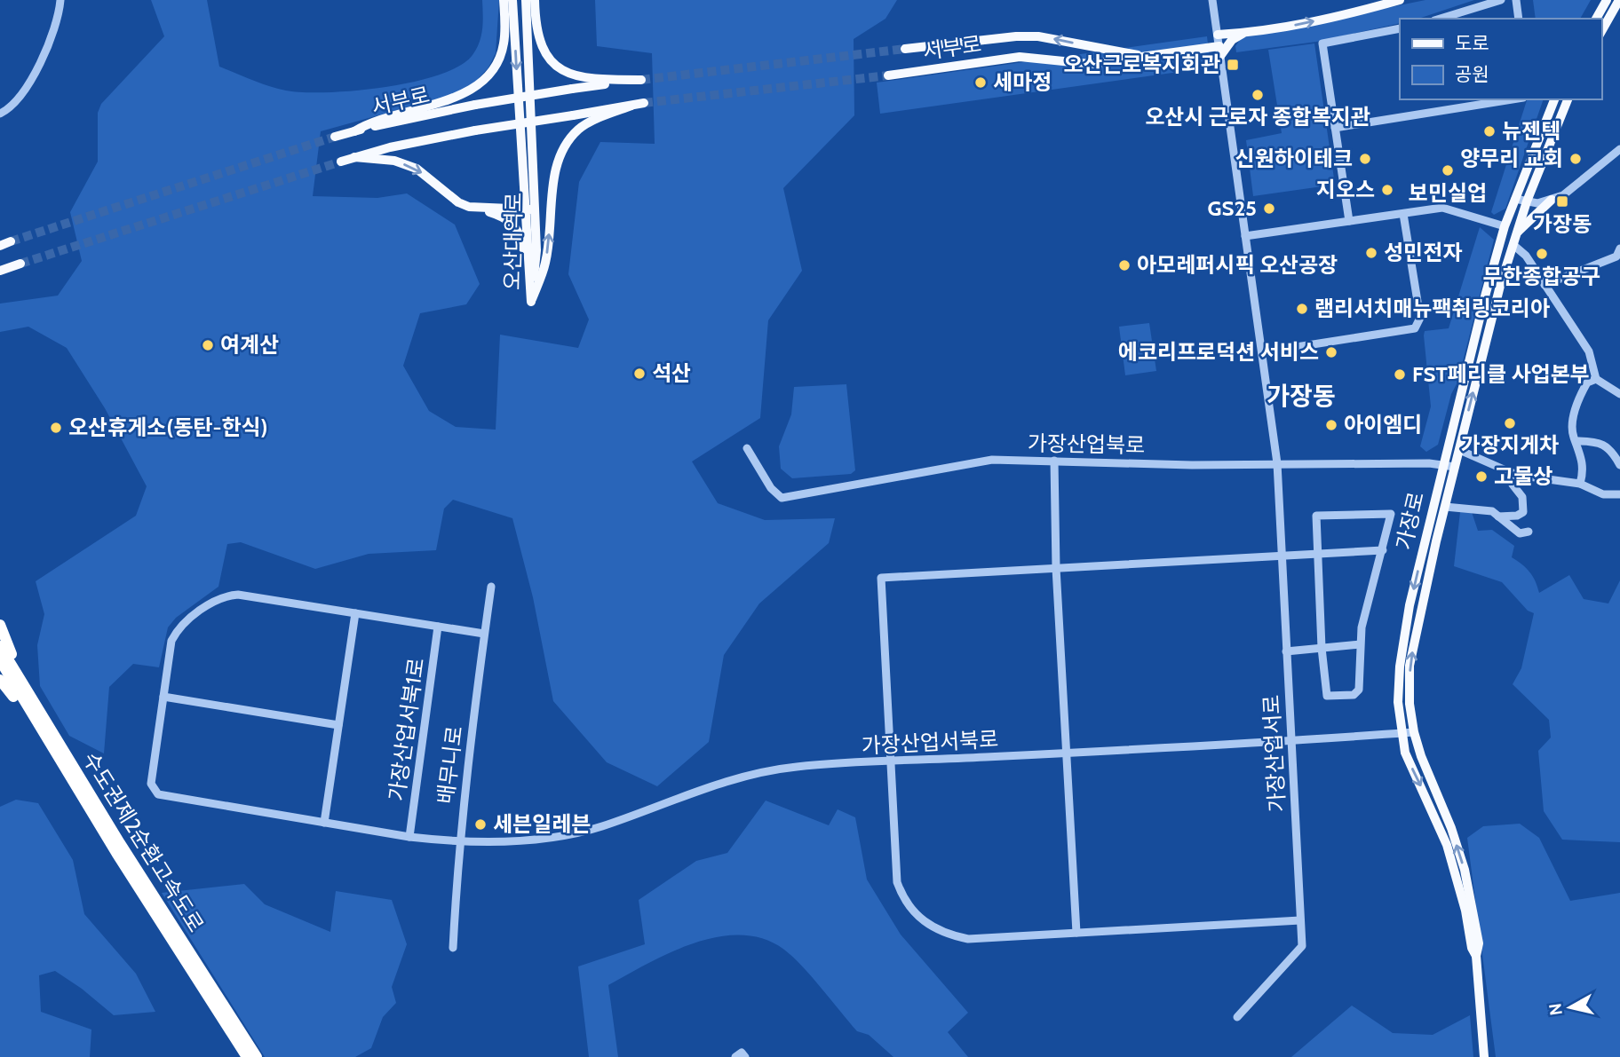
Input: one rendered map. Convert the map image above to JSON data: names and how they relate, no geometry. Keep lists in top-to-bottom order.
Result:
{
  "streets": {
    "highway": ["수도권제2순환고속도로"],
    "main road": ["서부로", "오산대역로", "가장로"],
    "street": [
      "가장산업북로",
      "가장산업서북1로",
      "가장산업서북로",
      "가장산업서로",
      "배무니로"
    ]
  },
  "crossings": [
    ["가장산업북로", "가장로"],
    ["가장산업북로", "가장산업서로"],
    ["가장로", "가장산업서북로"],
    ["가장산업서북로", "가장산업서로"],
    ["가장산업서북로", "배무니로"]
  ],
  "districts": ["가장동"],
  "places": {
    "transit": ["오산근로복지회관", "가장동"],
    "other": [
      "세마정",
      "오산시 근로자 종합복지관",
      "뉴젠텍",
      "신원하이테크",
      "양무리 교회",
      "보민실업",
      "지오스",
      "GS25",
      "성민전자",
      "무한종합공구",
      "아모레퍼시픽 오산공장",
      "램리서치매뉴팩춰링코리아",
      "여계산",
      "에코리프로덕션 서비스",
      "석산",
      "FST페리클 사업본부",
      "가장지게차",
      "아이엠디",
      "오산휴게소(동탄-한식)",
      "고물상",
      "세븐일레븐"
    ]
  },
  "legend": ["도로", "공원"],
  "north": "left"
}
